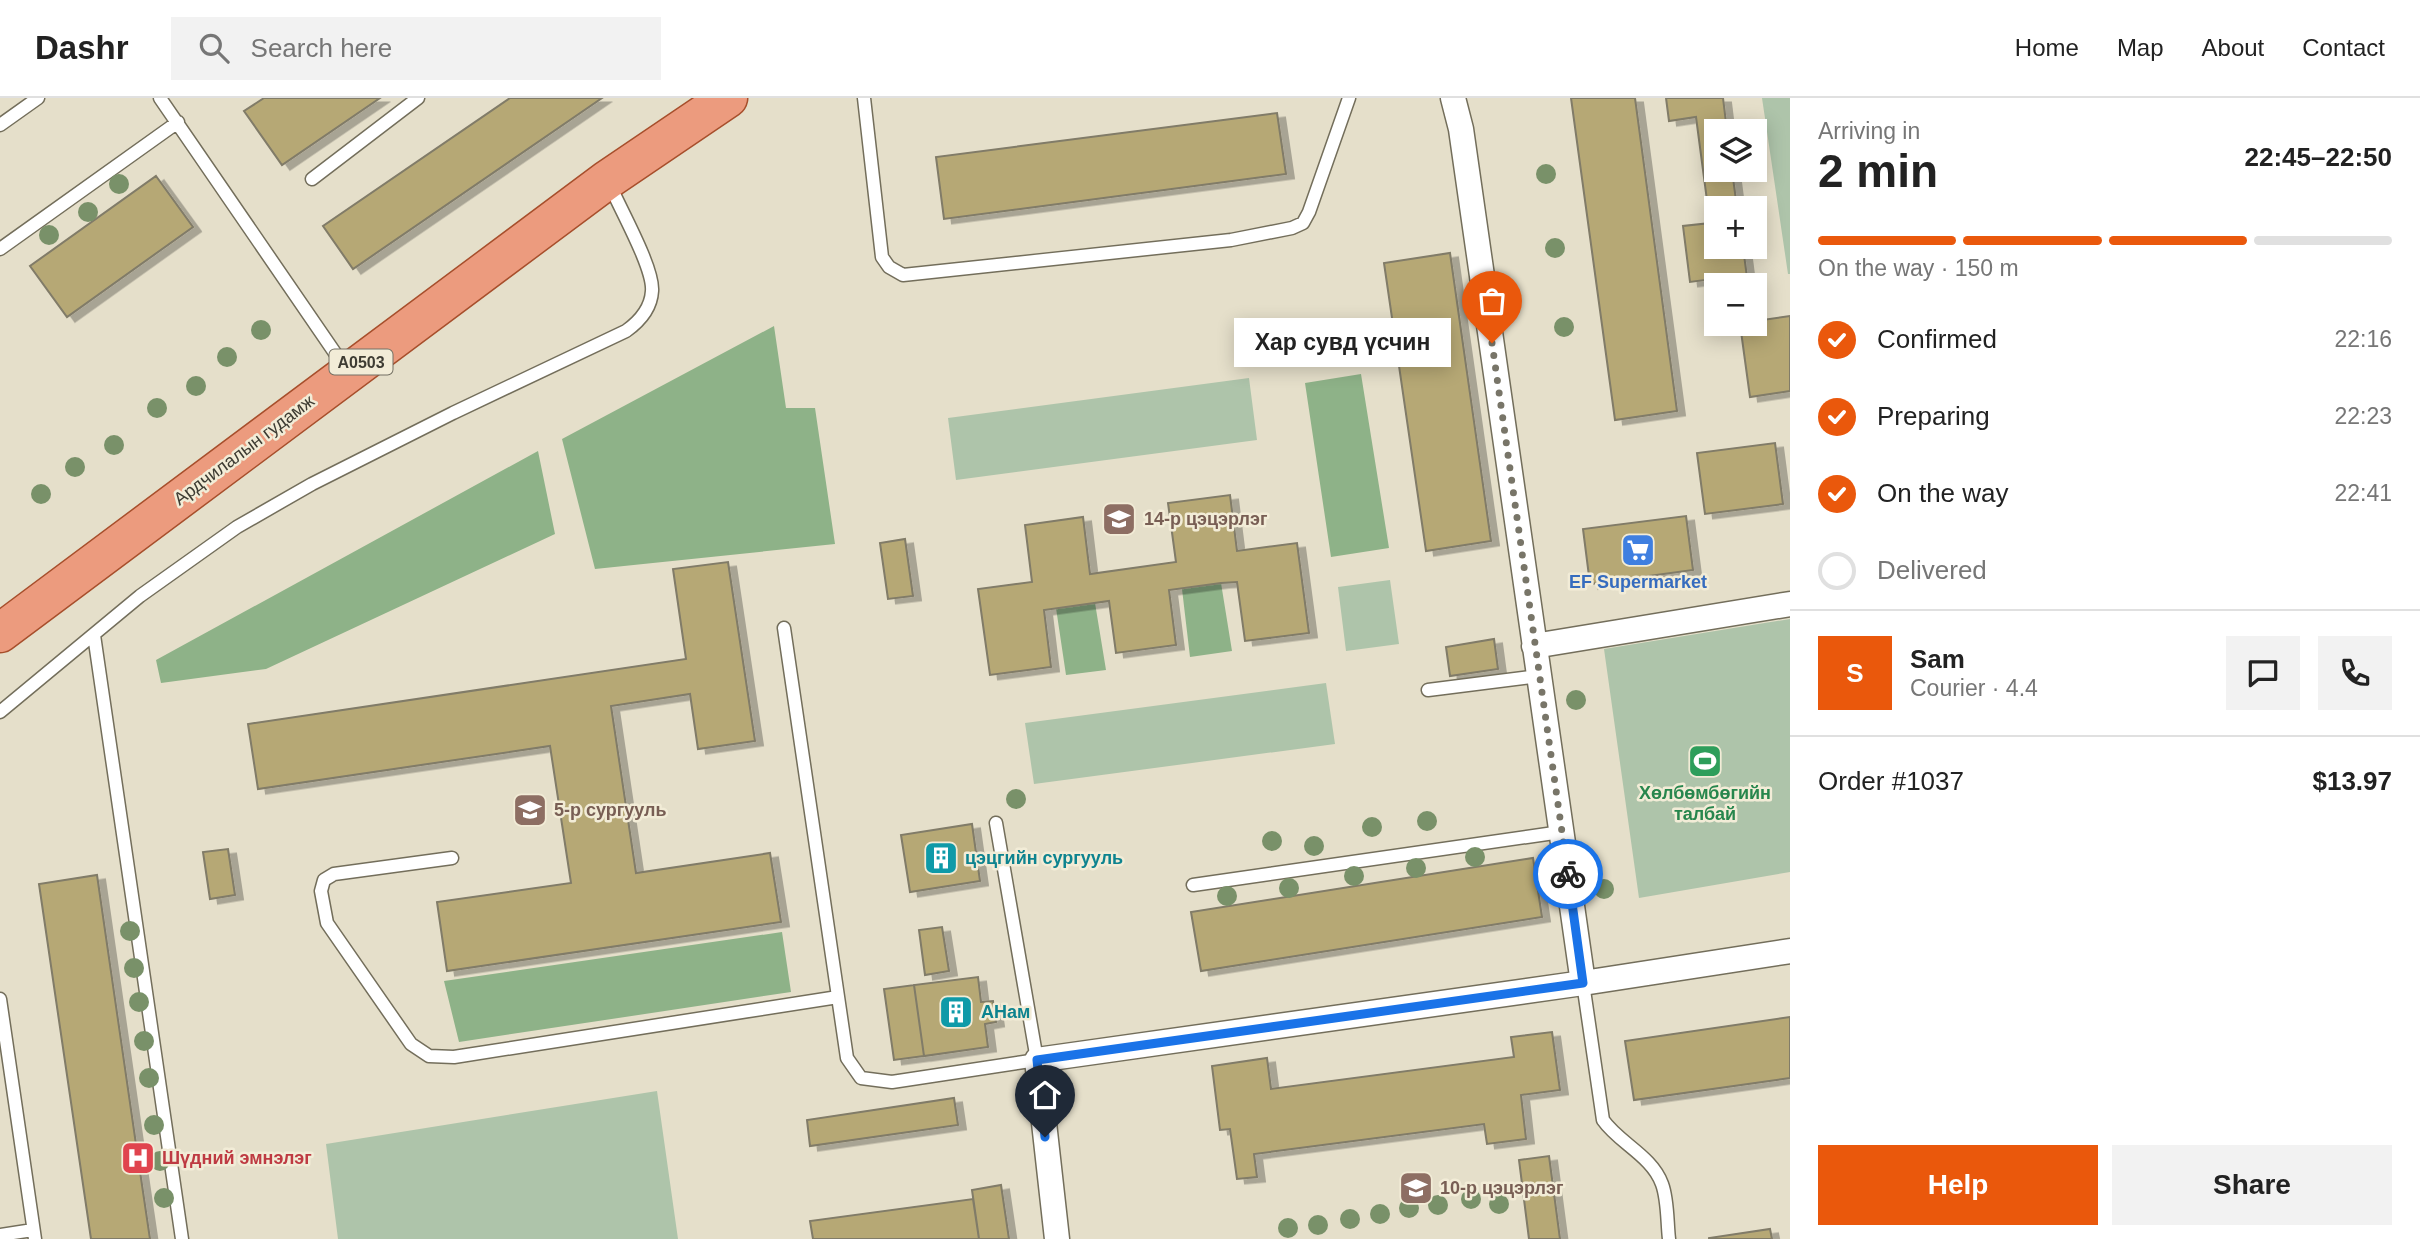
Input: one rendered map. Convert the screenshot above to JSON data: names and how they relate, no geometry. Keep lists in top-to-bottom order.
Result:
{
  "streets": {
    "main road": ["A0503", "Ардчилалын гудамж"]
  },
  "places": {
    "other": ["Хар сувд үсчин"],
    "school or university": ["14-р цэцэрлэг", "5-р сургууль", "10-р цэцэрлэг"],
    "supermarket": ["EF Supermarket"],
    "sports": ["Хөлбөмбөгийн талбай"],
    "building": ["цэцгийн сургууль", "АНам"],
    "hospital": ["Шүдний эмнэлэг"]
  },
  "page": {
    "header": "Dashr",
    "search": "Search here",
    "nav": [
      "Home",
      "Map",
      "About",
      "Contact"
    ],
    "heading": ["2 min", "Arriving in", "22:45–22:50"],
    "panel": [
      "Sam",
      "Courier · 4.4",
      "Order #1037",
      "$13.97"
    ],
    "map_buttons": ["+", "−"],
    "bar": "On the way · 150 m",
    "list": [
      ["Confirmed", "22:16"],
      ["Preparing", "22:23"],
      ["On the way", "22:41"],
      "Delivered"
    ],
    "bubble": "Хар сувд үсчин",
    "round": "S",
    "buttons": ["Help", "Share"]
  }
}
